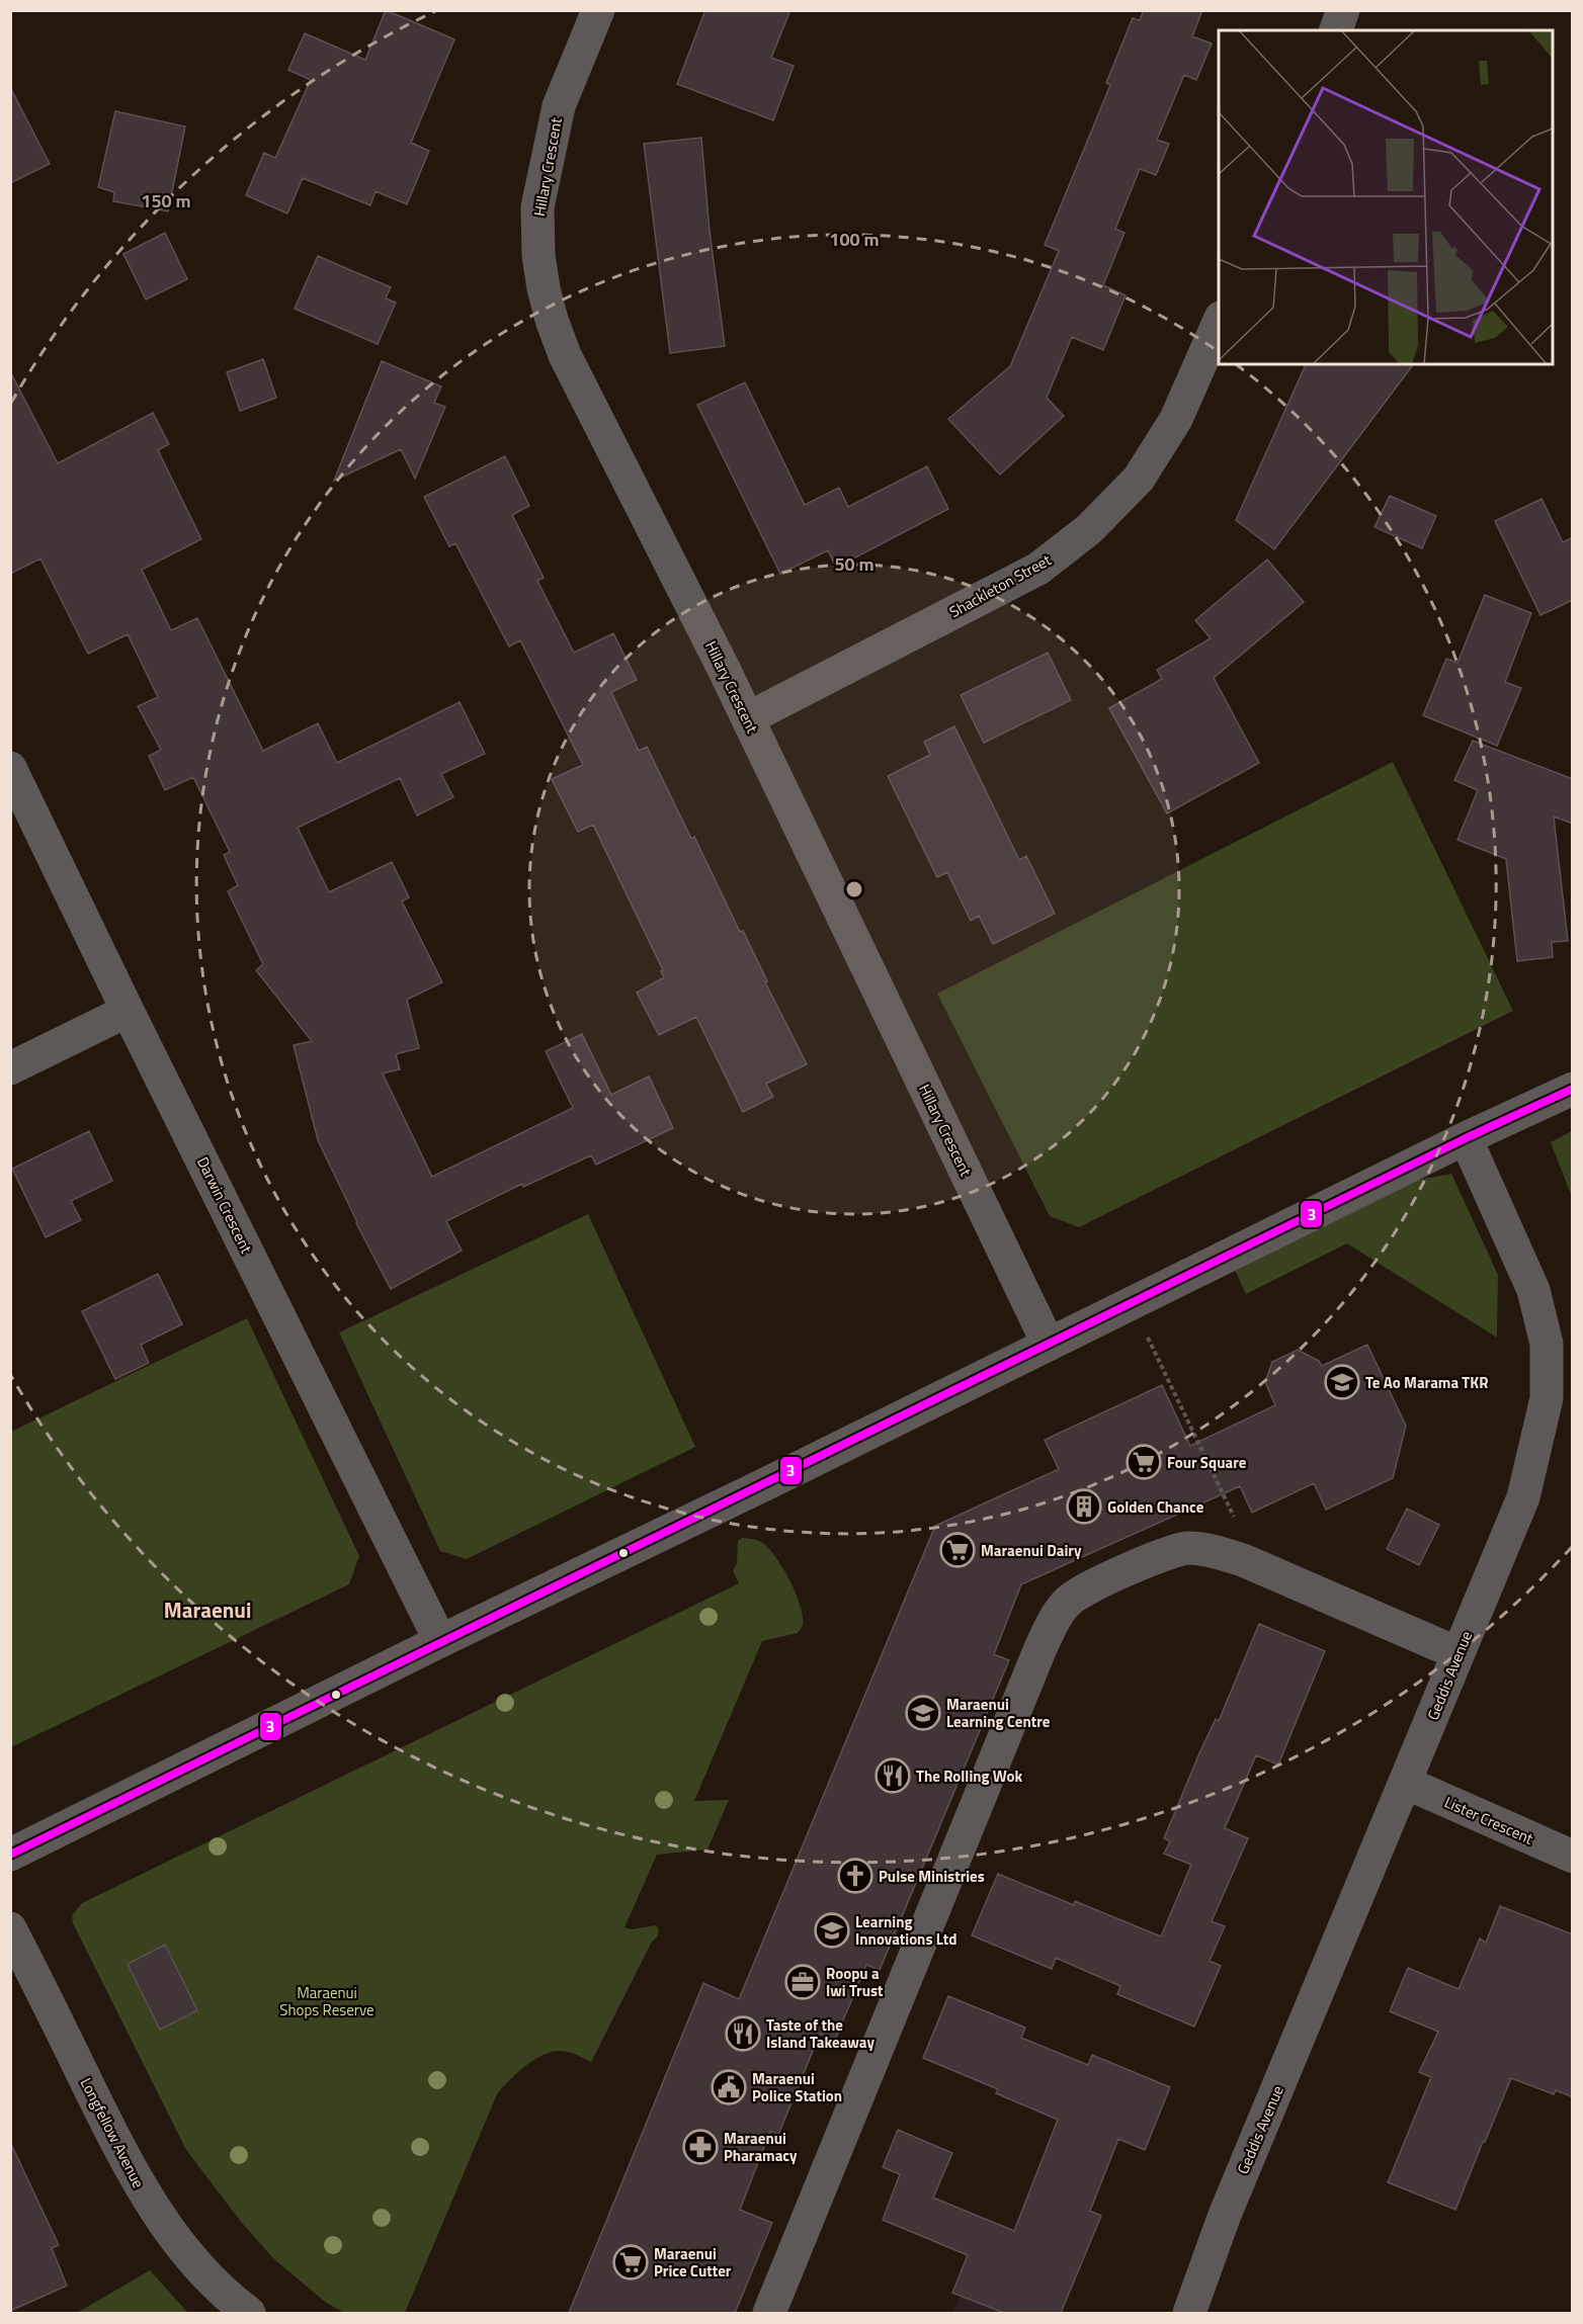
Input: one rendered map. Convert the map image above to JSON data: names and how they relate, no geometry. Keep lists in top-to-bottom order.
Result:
{
  "streets": {
    "street": [
      "Hillary Crescent",
      "Shackleton Street",
      "Darwin Crescent",
      "Geddis Avenue",
      "Lister Crescent",
      "Longfellow Avenue"
    ]
  },
  "crossings": [
    ["Hillary Crescent", "Shackleton Street"],
    ["Geddis Avenue", "Lister Crescent"]
  ],
  "districts": ["Maraenui"],
  "parks": ["Maraenui Shops Reserve"],
  "places": {
    "school or university": ["Te Ao Marama TKR", "Maraenui Learning Centre", "Learning Innovations Ltd"],
    "supermarket": ["Four Square", "Maraenui Dairy", "Maraenui Price Cutter"],
    "building": ["Golden Chance"],
    "restaurant": ["The Rolling Wok", "Taste of the Island Takeaway"],
    "church": ["Pulse Ministries"],
    "office": ["Roopu a Iwi Trust"],
    "public building": ["Maraenui Police Station"],
    "pharmacy": ["Maraenui Pharamacy"]
  },
  "lines": ["transit line 3"],
  "rings": ["150 m", "100 m", "50 m"]
}
